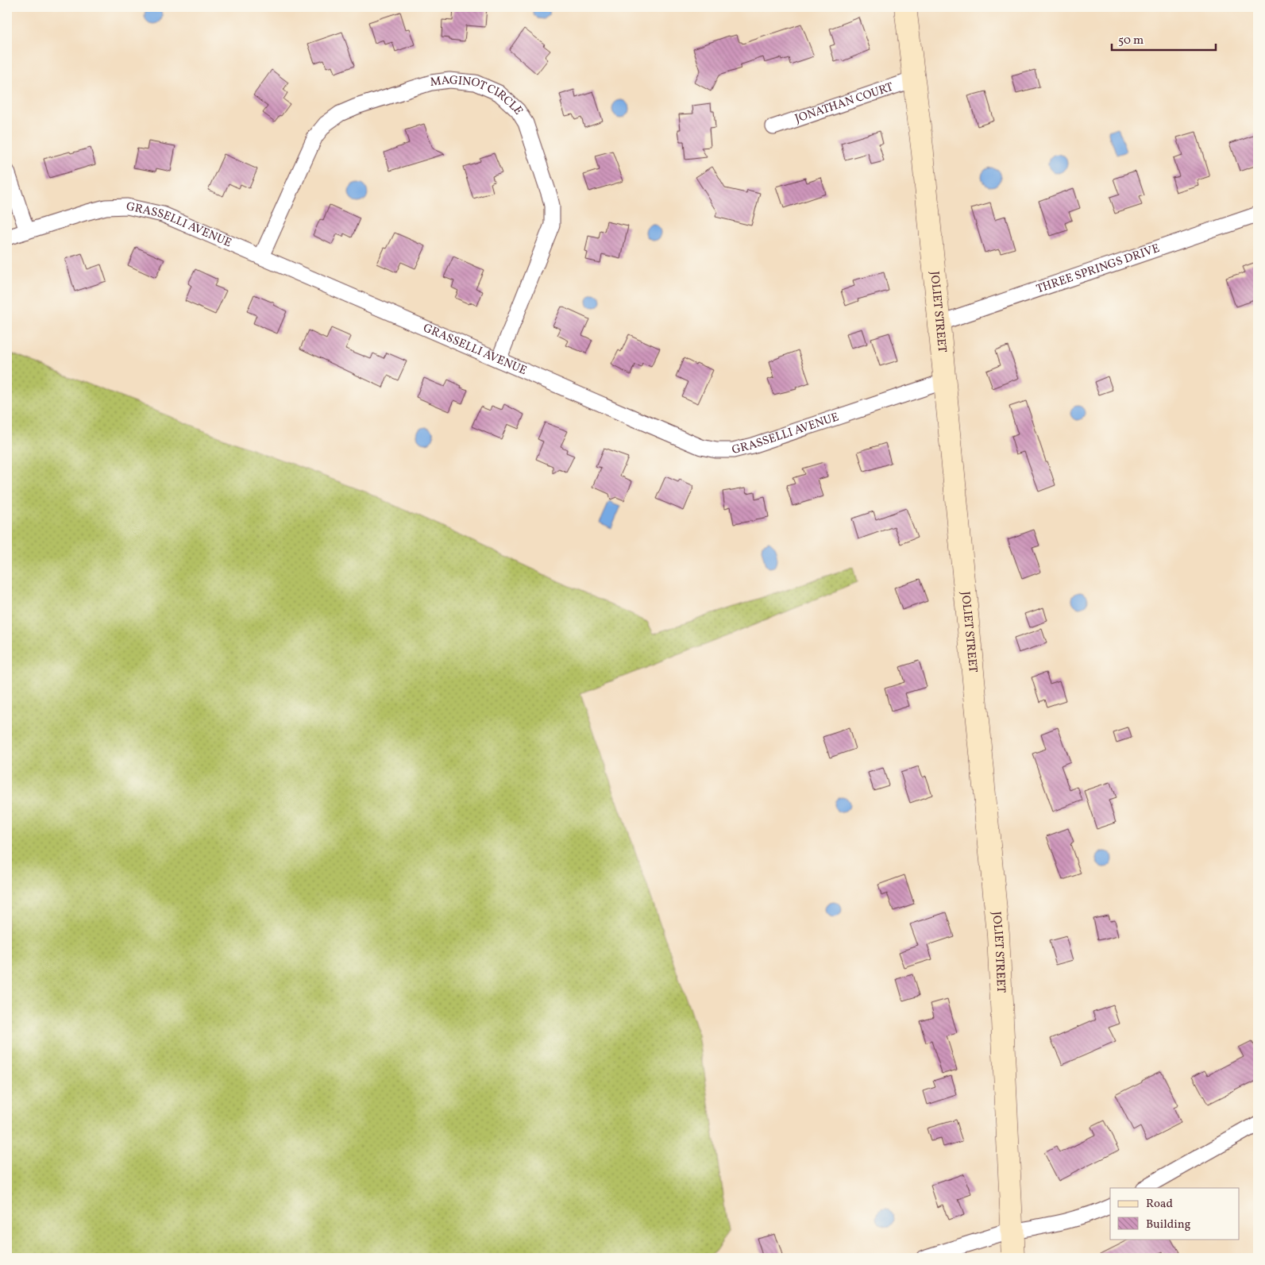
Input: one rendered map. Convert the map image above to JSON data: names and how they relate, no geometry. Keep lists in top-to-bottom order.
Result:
{
  "streets": {
    "street": [
      "MAGINOT CIRCLE",
      "JONATHAN COURT",
      "GRASSELLI AVENUE",
      "THREE SPRINGS DRIVE",
      "JOLIET STREET"
    ]
  },
  "crossings": [
    ["MAGINOT CIRCLE", "GRASSELLI AVENUE"],
    ["JONATHAN COURT", "JOLIET STREET"],
    ["GRASSELLI AVENUE", "JOLIET STREET"],
    ["THREE SPRINGS DRIVE", "JOLIET STREET"]
  ],
  "legend": ["Road", "Building"],
  "scale_bar": "50 m"
}
